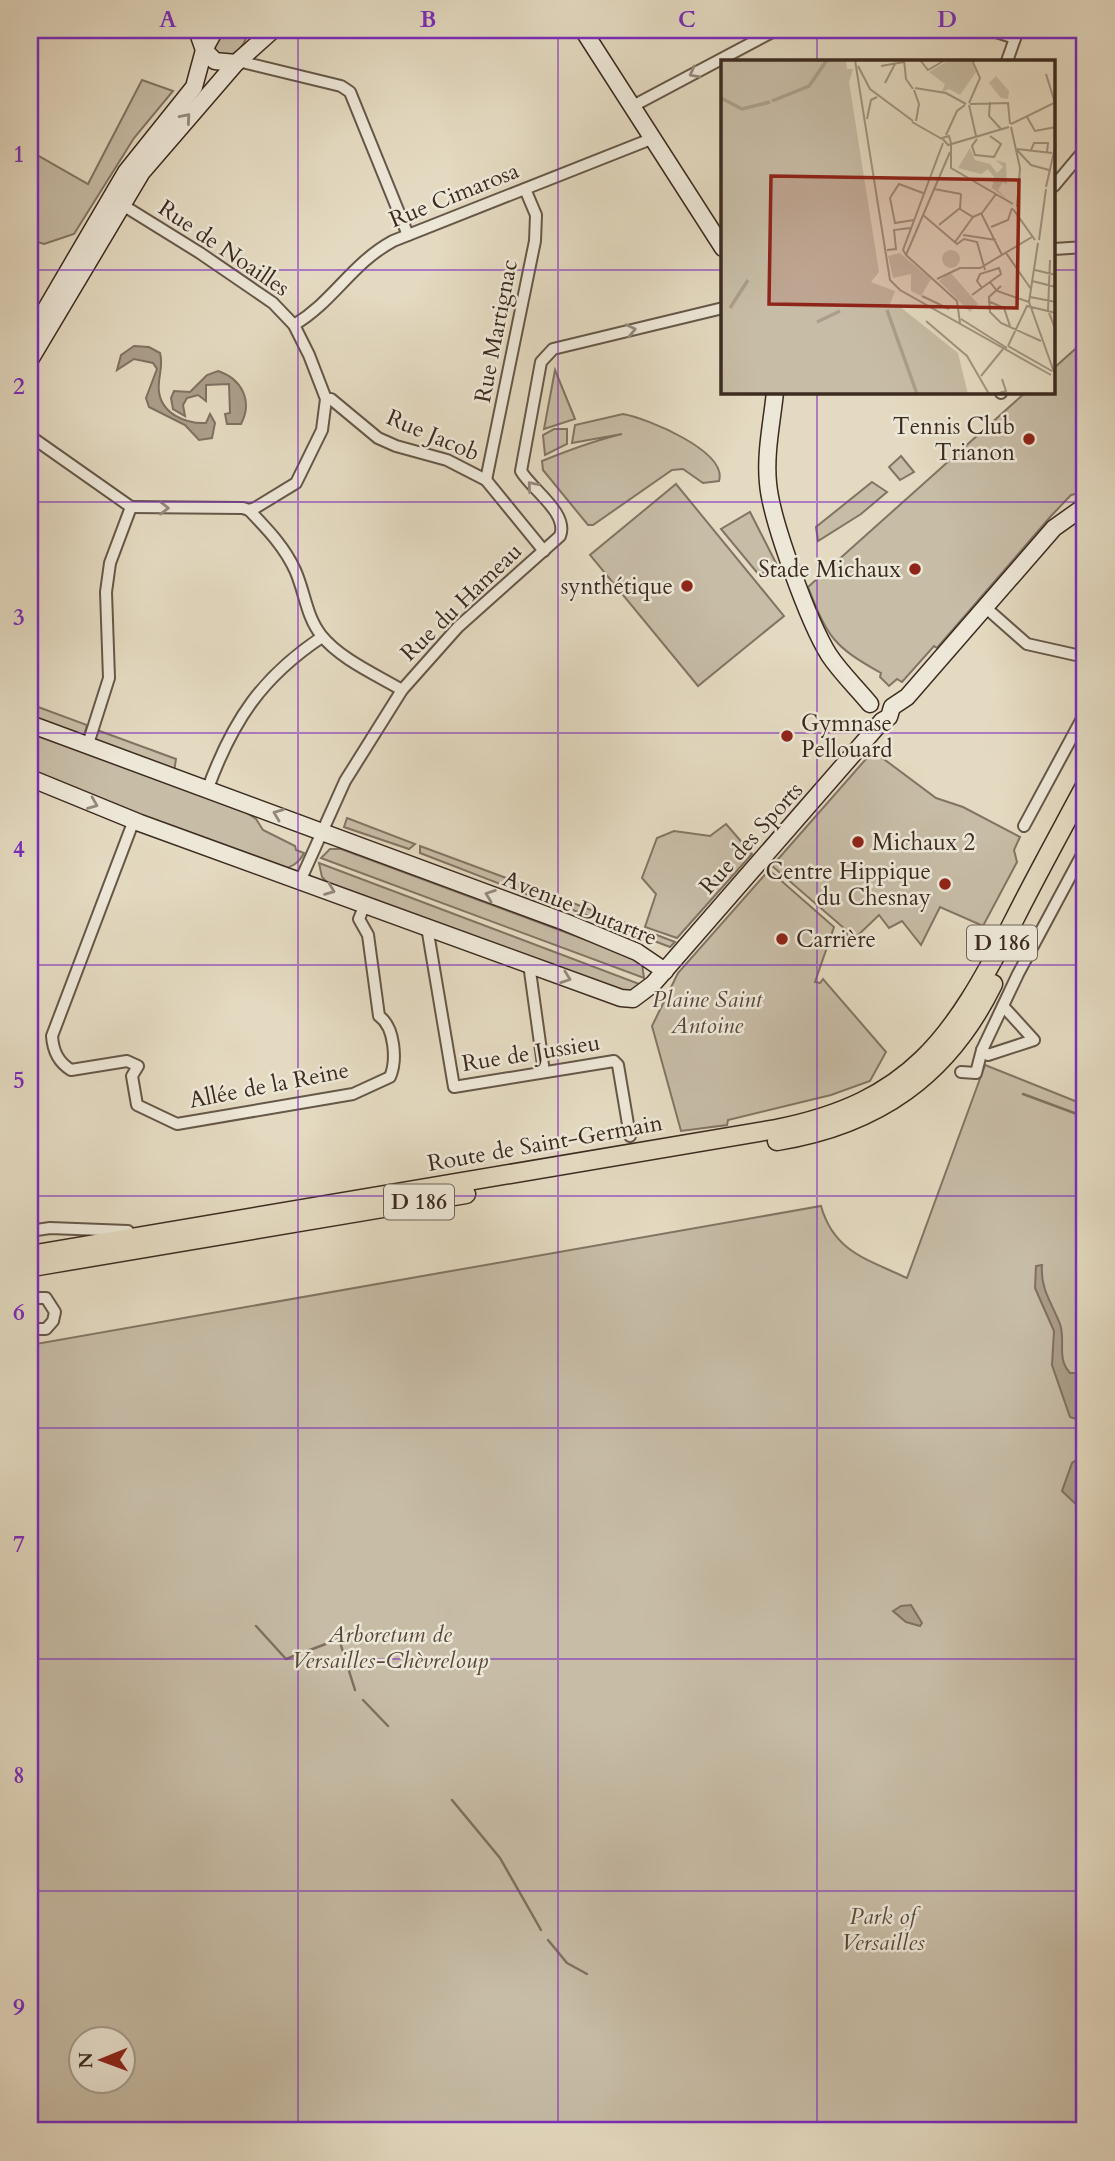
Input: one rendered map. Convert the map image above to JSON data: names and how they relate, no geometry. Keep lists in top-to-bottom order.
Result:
{
  "streets": {
    "main road": [
      "Rue des Sports",
      "Avenue Dutartre",
      "D 186",
      "Route de Saint-Germain"
    ],
    "street": [
      "Rue Cimarosa",
      "Rue de Noailles",
      "Rue Martignac",
      "Rue Jacob",
      "Rue du Hameau",
      "Rue de Jussieu",
      "Allée de la Reine"
    ]
  },
  "crossings": [
    ["Rue Cimarosa", "Rue de Noailles"],
    ["Rue Cimarosa", "Rue Martignac"],
    ["Rue de Noailles", "Rue Jacob"],
    ["Rue Martignac", "Rue Jacob"],
    ["Rue Jacob", "Rue du Hameau"],
    ["Rue du Hameau", "Avenue Dutartre"],
    ["Rue des Sports", "Avenue Dutartre"],
    ["Avenue Dutartre", "Rue de Jussieu"],
    ["Avenue Dutartre", "Allée de la Reine"]
  ],
  "parks": ["Plaine Saint Antoine", "Arboretum de Versailles-Chèvreloup", "Park of Versailles"],
  "places": [
    "Tennis Club Trianon",
    "Stade Michaux",
    "synthétique",
    "Gymnase Pellouard",
    "Michaux 2",
    "Centre Hippique du Chesnay",
    "Carrière"
  ],
  "north": "left",
  "grid": {
    "columns": [
      "A",
      "B",
      "C",
      "D"
    ],
    "rows": [
      "1",
      "2",
      "3",
      "4",
      "5",
      "6",
      "7",
      "8",
      "9"
    ]
  }
}
